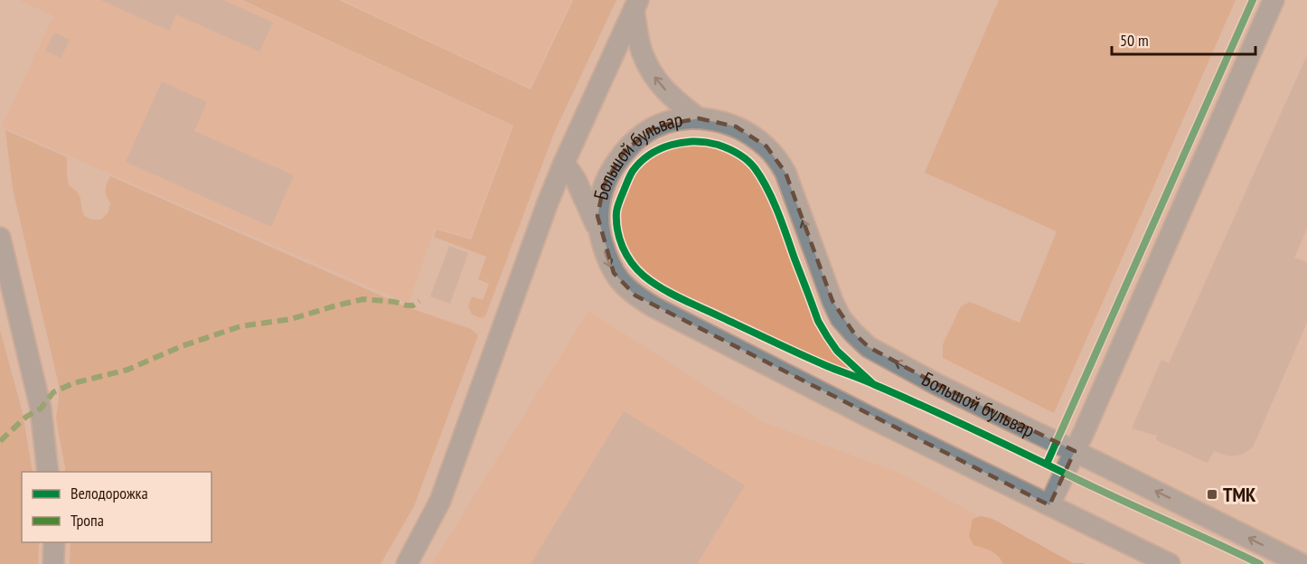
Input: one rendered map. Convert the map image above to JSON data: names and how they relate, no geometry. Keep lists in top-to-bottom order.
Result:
{
  "streets": {
    "street": ["Большой бульвар"]
  },
  "places": {
    "transit": ["ТМК"]
  },
  "legend": ["Велодорожка", "Тропа"],
  "scale_bar": "50 m"
}
